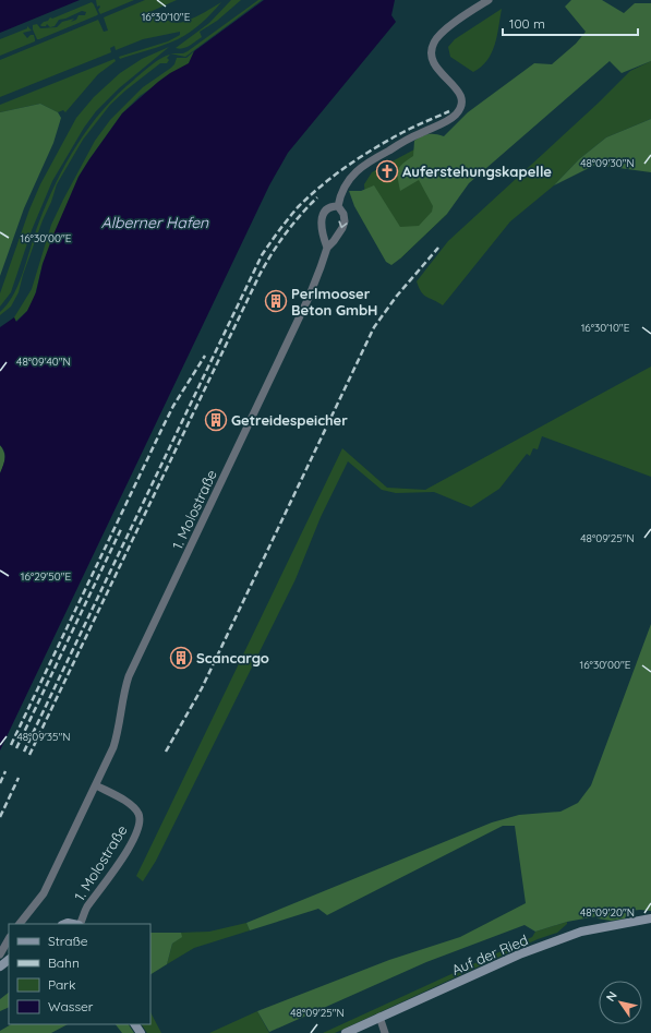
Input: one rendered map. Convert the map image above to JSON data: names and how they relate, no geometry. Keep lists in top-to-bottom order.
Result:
{
  "streets": {
    "main road": ["Auf der Ried"],
    "street": ["1. Molostraße"]
  },
  "water": ["Alberner Hafen"],
  "places": {
    "church": ["Auferstehungskapelle"],
    "building": ["Perlmooser Beton GmbH", "Getreidespeicher", "Scancargo"]
  },
  "legend": [
    "Straße",
    "Bahn",
    "Park",
    "Wasser"
  ],
  "scale_bar": "100 m",
  "north": "top left",
  "coordinates": [
    "16°30'10\"E",
    "48°09'30\"N",
    "16°30'00\"E",
    "48°09'40\"N",
    "48°09'25\"N",
    "16°29'50\"E",
    "48°09'35\"N",
    "48°09'20\"N"
  ]
}
